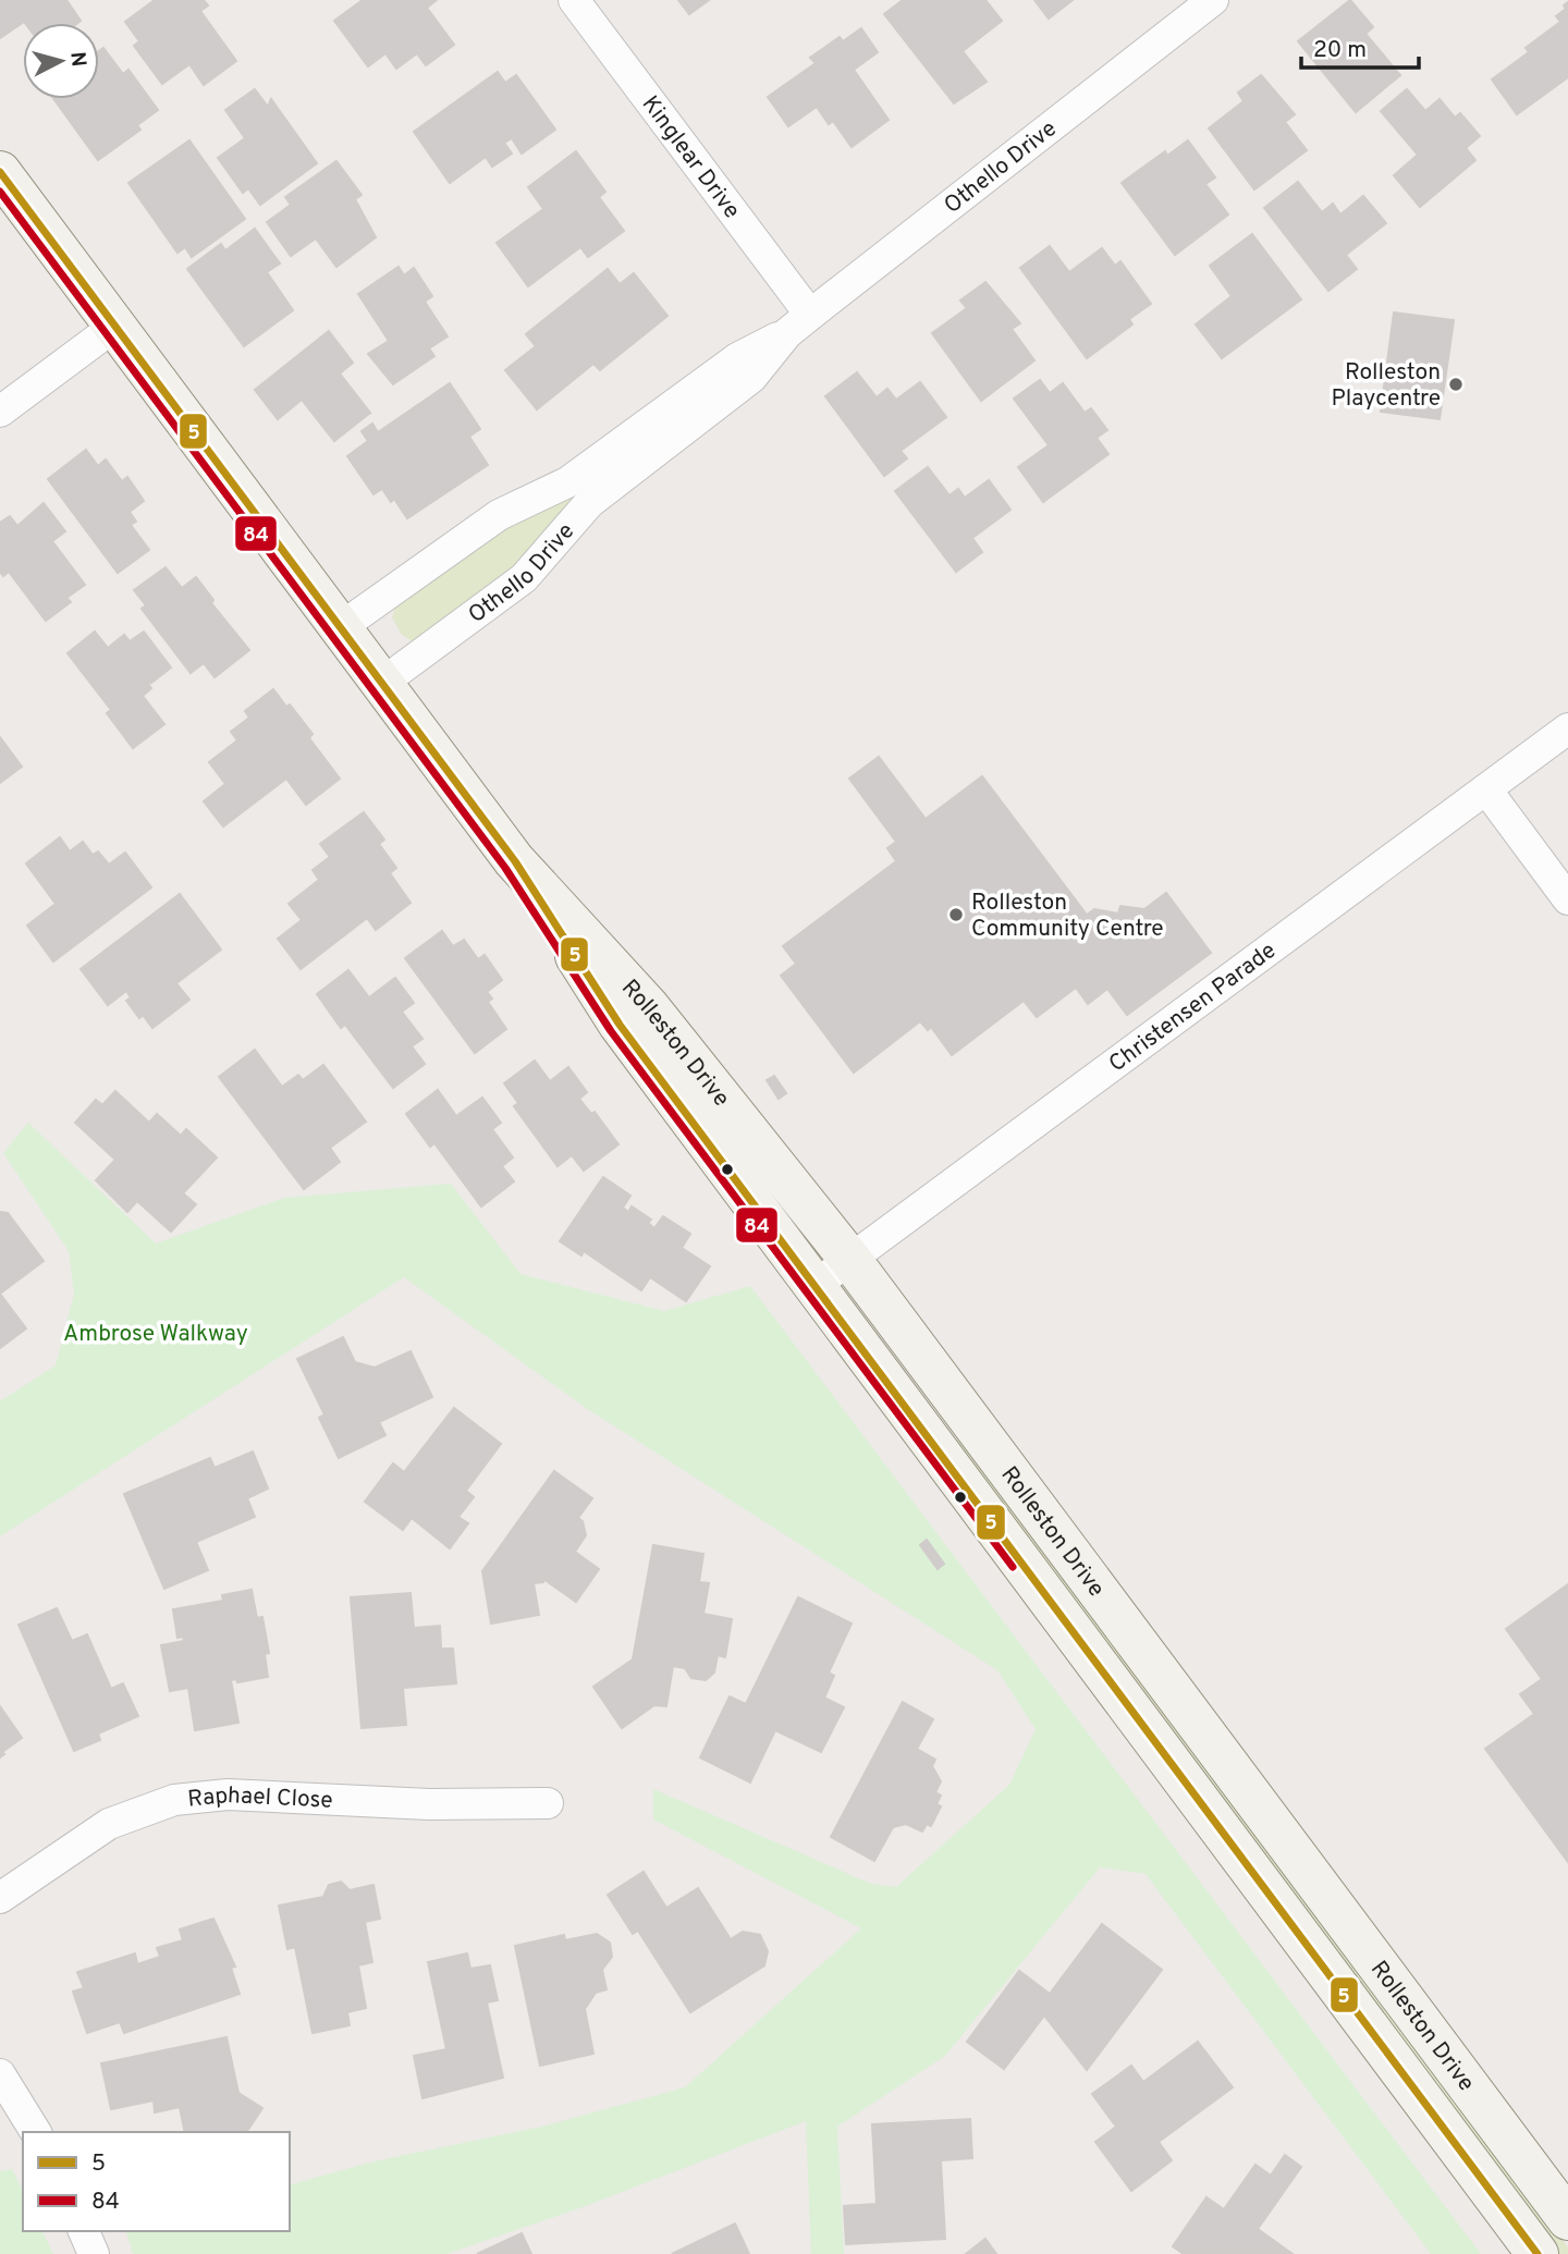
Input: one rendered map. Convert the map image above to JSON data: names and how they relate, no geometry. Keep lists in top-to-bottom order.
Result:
{
  "streets": {
    "main road": ["Rolleston Drive"],
    "street": [
      "Kinglear Drive",
      "Othello Drive",
      "Christensen Parade",
      "Raphael Close"
    ]
  },
  "crossings": [
    ["Kinglear Drive", "Othello Drive"],
    ["Othello Drive", "Rolleston Drive"],
    ["Christensen Parade", "Rolleston Drive"]
  ],
  "parks": ["Ambrose Walkway"],
  "places": ["Rolleston Playcentre", "Rolleston Community Centre"],
  "lines": ["transit line 5", "transit line 84"],
  "legend": ["5", "84"],
  "scale_bar": "20 m",
  "north": "right"
}
